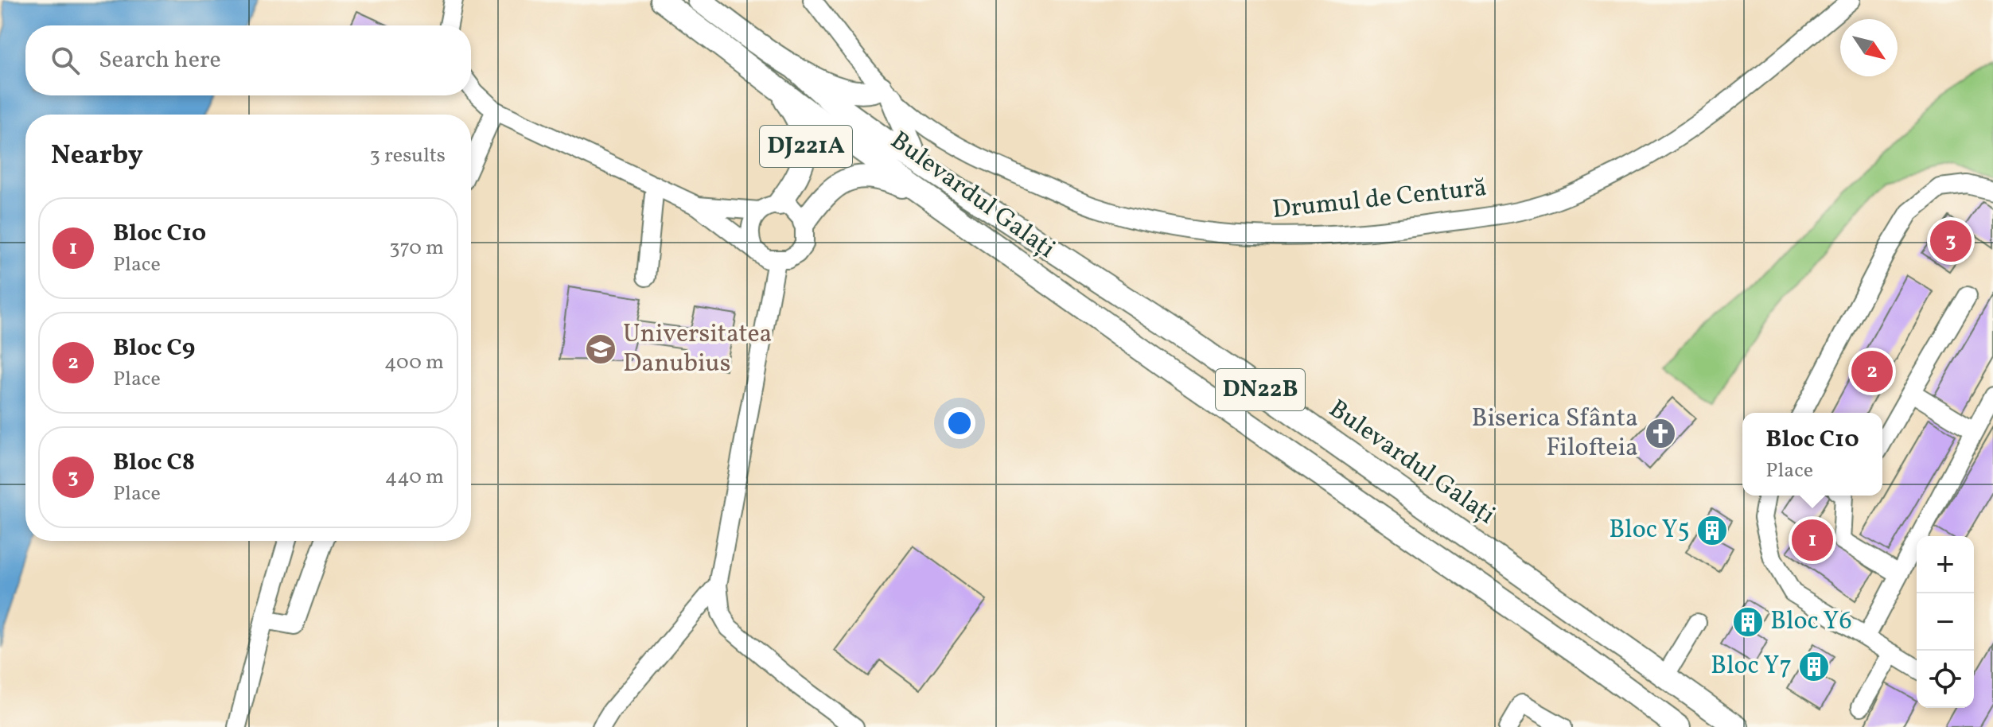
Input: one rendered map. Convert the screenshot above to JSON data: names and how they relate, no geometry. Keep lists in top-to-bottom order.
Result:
{
  "streets": {
    "main road": ["DJ221A", "Bulevardul Galați", "DN22B"],
    "street": ["Drumul de Centură"]
  },
  "crossings": [
    ["DJ221A", "Bulevardul Galați"],
    ["DJ221A", "DN22B"],
    ["Bulevardul Galați", "DN22B"]
  ],
  "places": {
    "school or university": ["Universitatea Danubius"],
    "church": ["Biserica Sfânta Filofteia"],
    "building": ["Bloc Y5", "Bloc Y6", "Bloc Y7"]
  },
  "north": "bottom right",
  "page": {
    "search": "Search here",
    "heading": ["Nearby", "3 results"],
    "list": [
      {
        "mark": "1",
        "name": "Bloc C10",
        "note": "Place",
        "value": "370 m"
      },
      {
        "mark": "2",
        "name": "Bloc C9",
        "note": "Place",
        "value": "400 m"
      },
      {
        "mark": "3",
        "name": "Bloc C8",
        "note": "Place",
        "value": "440 m"
      }
    ],
    "pins": ["3", "2", "1"],
    "popup": ["Bloc C10", "Place"],
    "map_buttons": ["+", "−"]
  }
}
